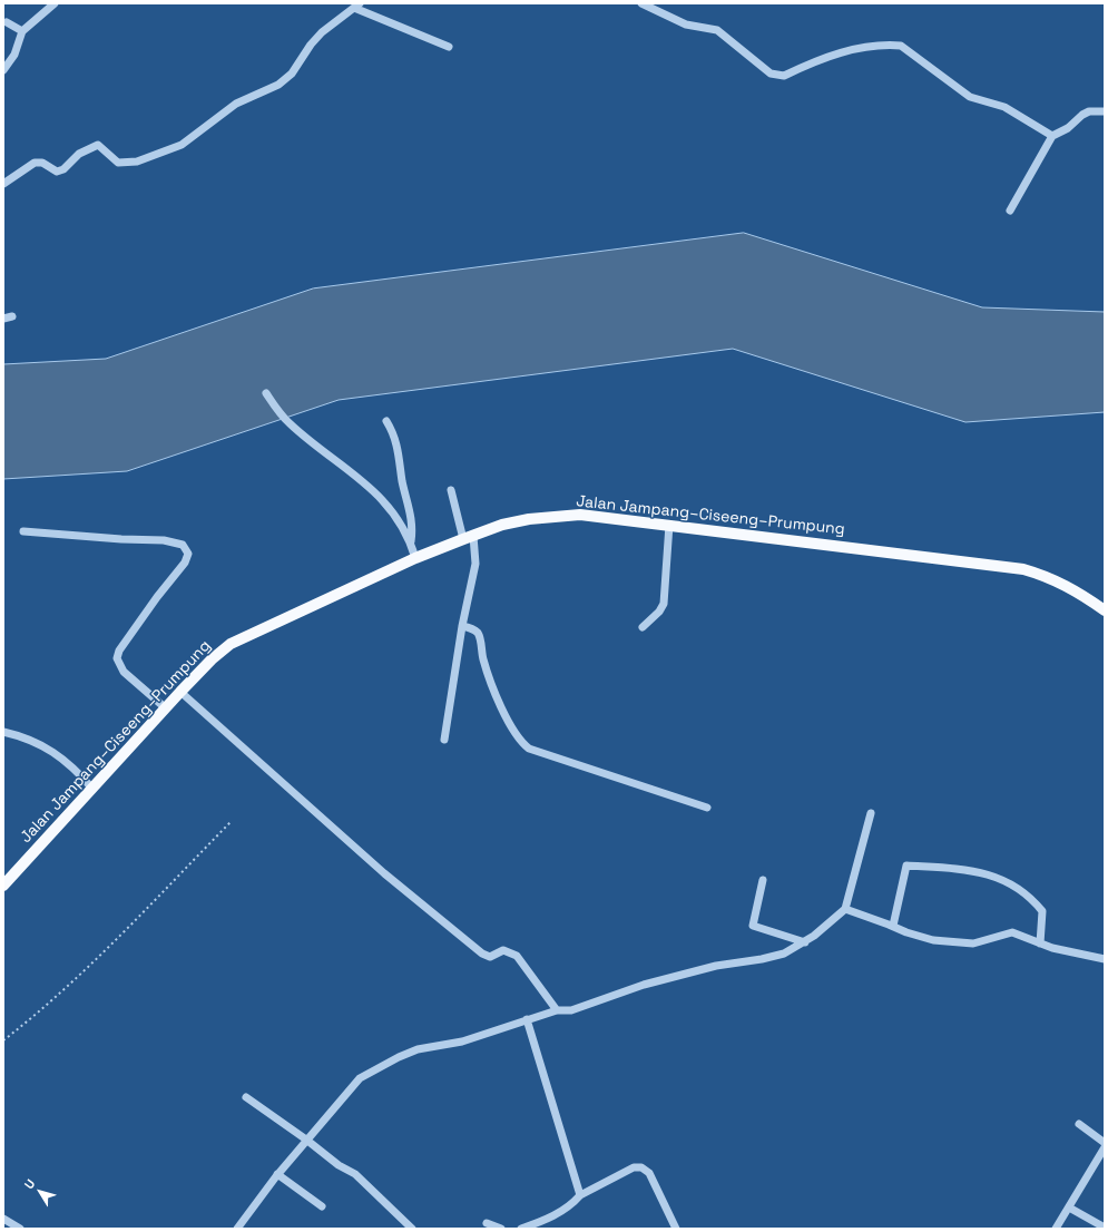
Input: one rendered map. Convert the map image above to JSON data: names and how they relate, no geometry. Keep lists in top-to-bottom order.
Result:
{
  "streets": {
    "main road": ["Jalan Jampang–Ciseeng–Prumpung"]
  },
  "north": "top left"
}
